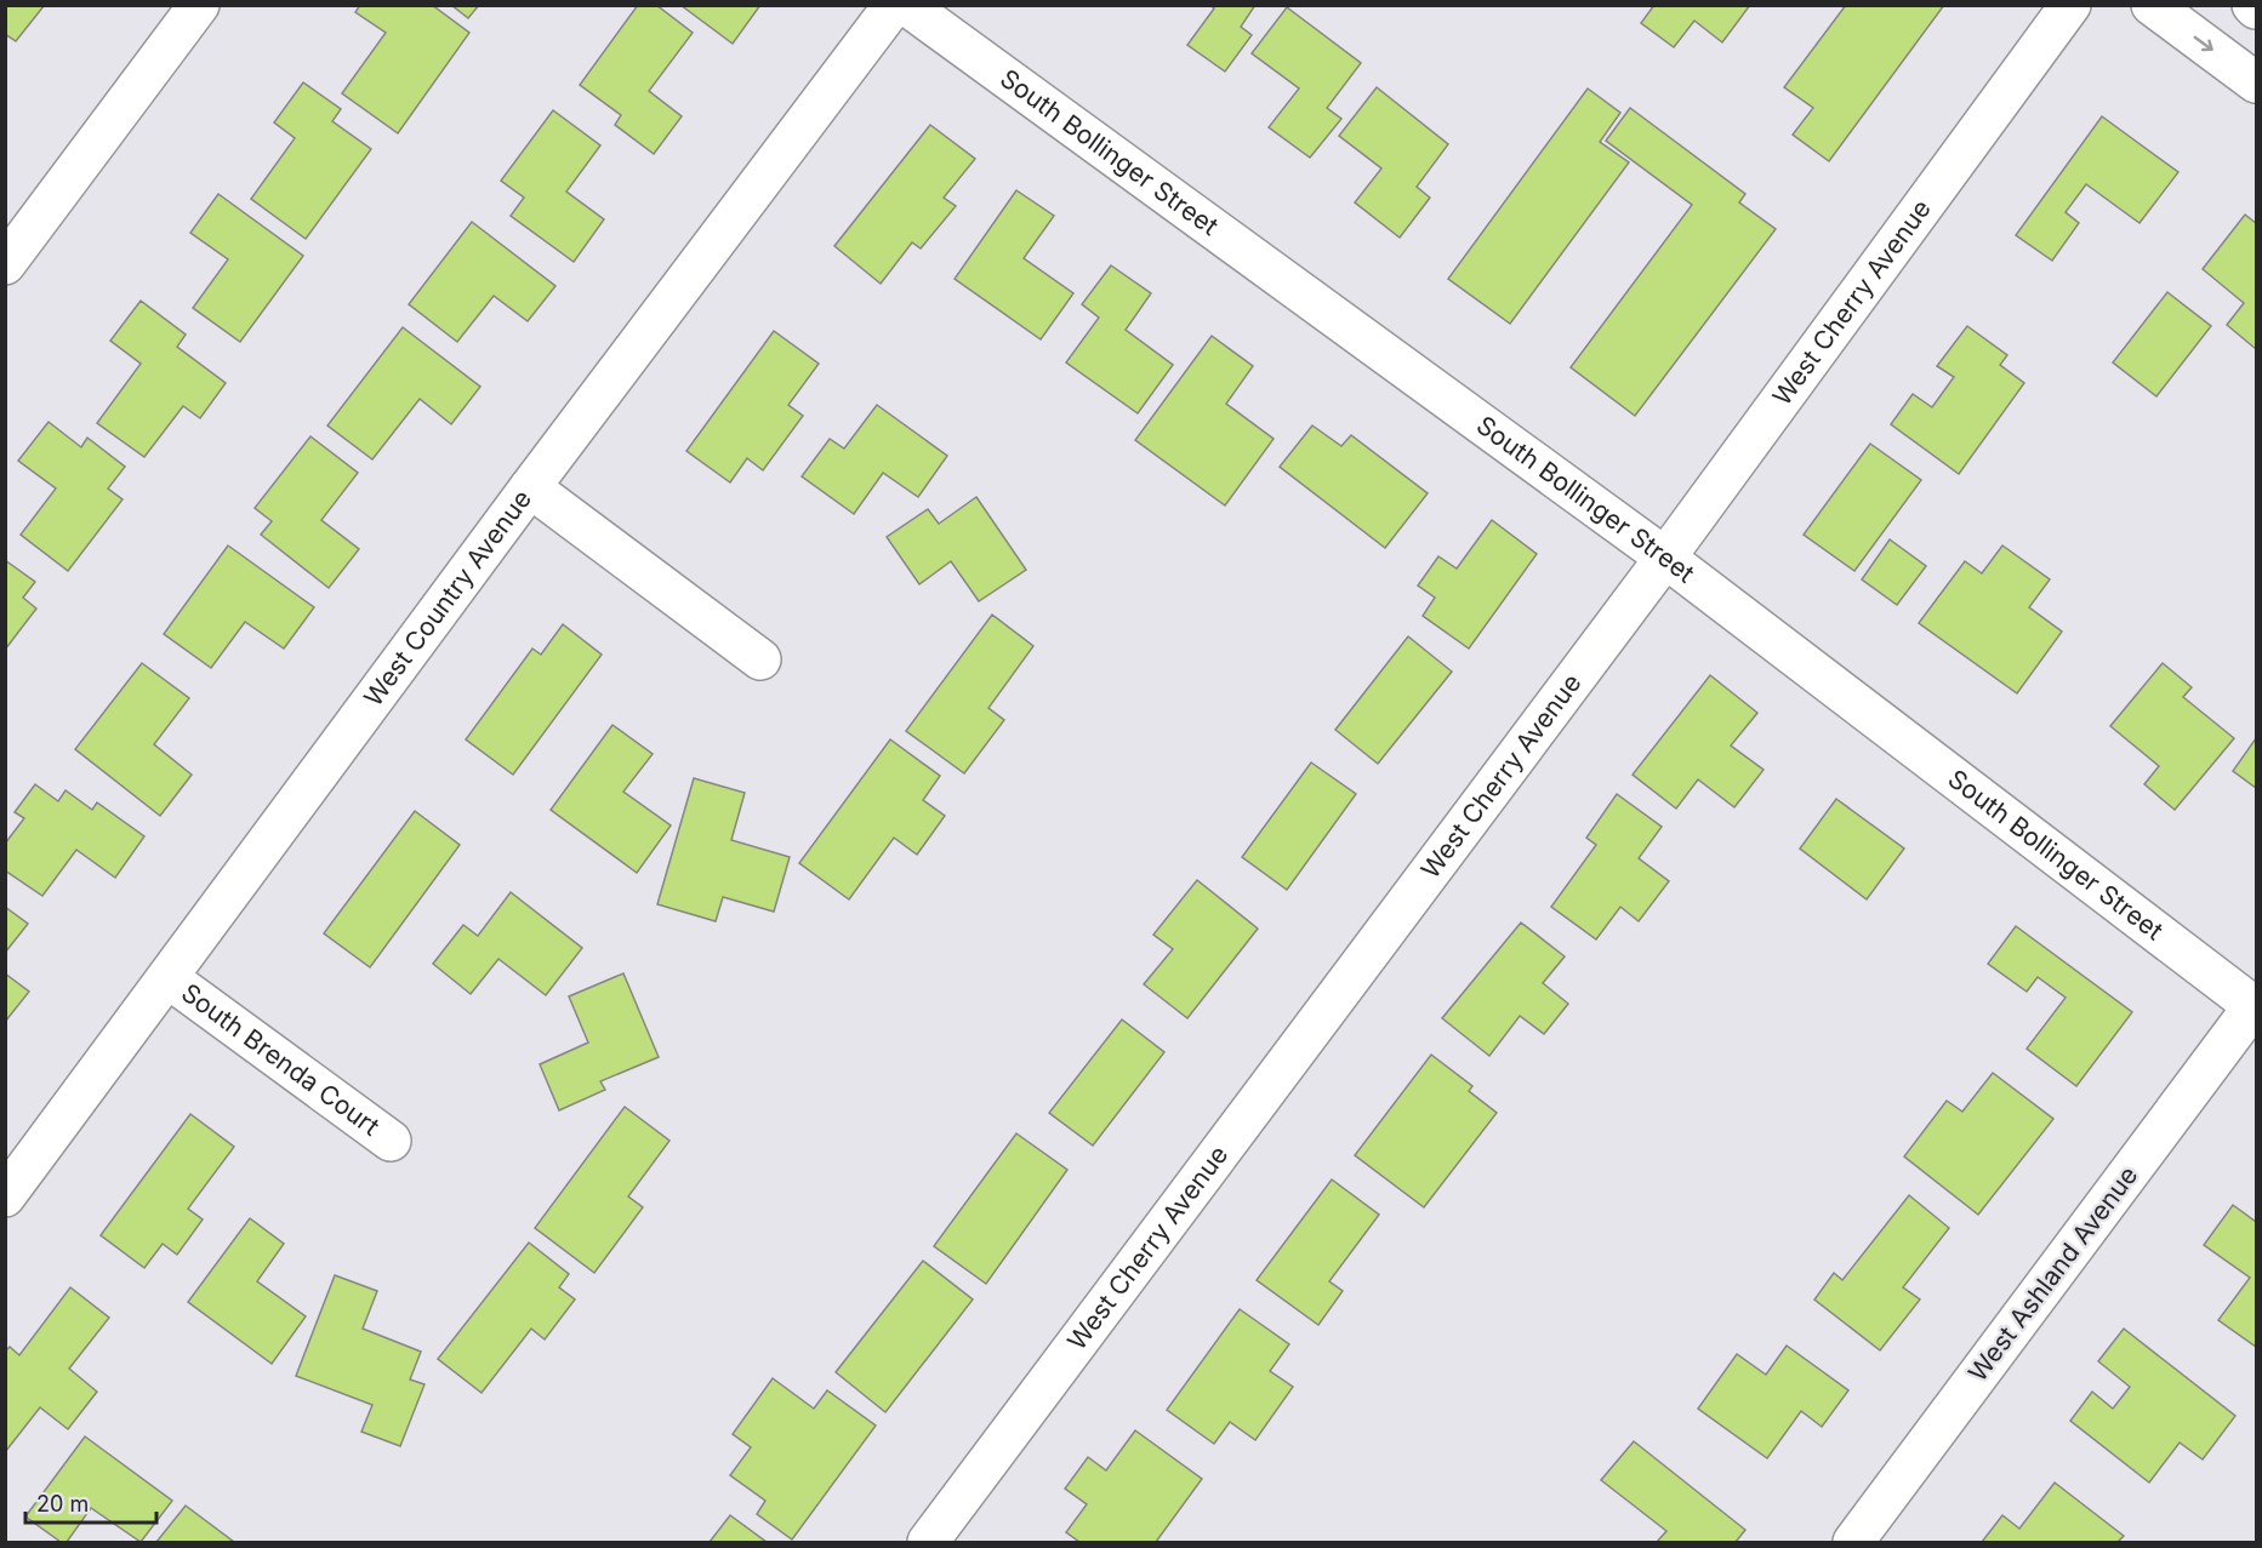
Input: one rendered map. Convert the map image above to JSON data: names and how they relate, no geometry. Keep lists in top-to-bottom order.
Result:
{
  "streets": {
    "street": [
      "South Bollinger Street",
      "West Cherry Avenue",
      "West Country Avenue",
      "South Brenda Court",
      "West Ashland Avenue"
    ]
  },
  "crossings": [
    ["South Bollinger Street", "West Cherry Avenue"],
    ["South Bollinger Street", "West Ashland Avenue"],
    ["West Country Avenue", "South Brenda Court"]
  ],
  "scale_bar": "20 m"
}
